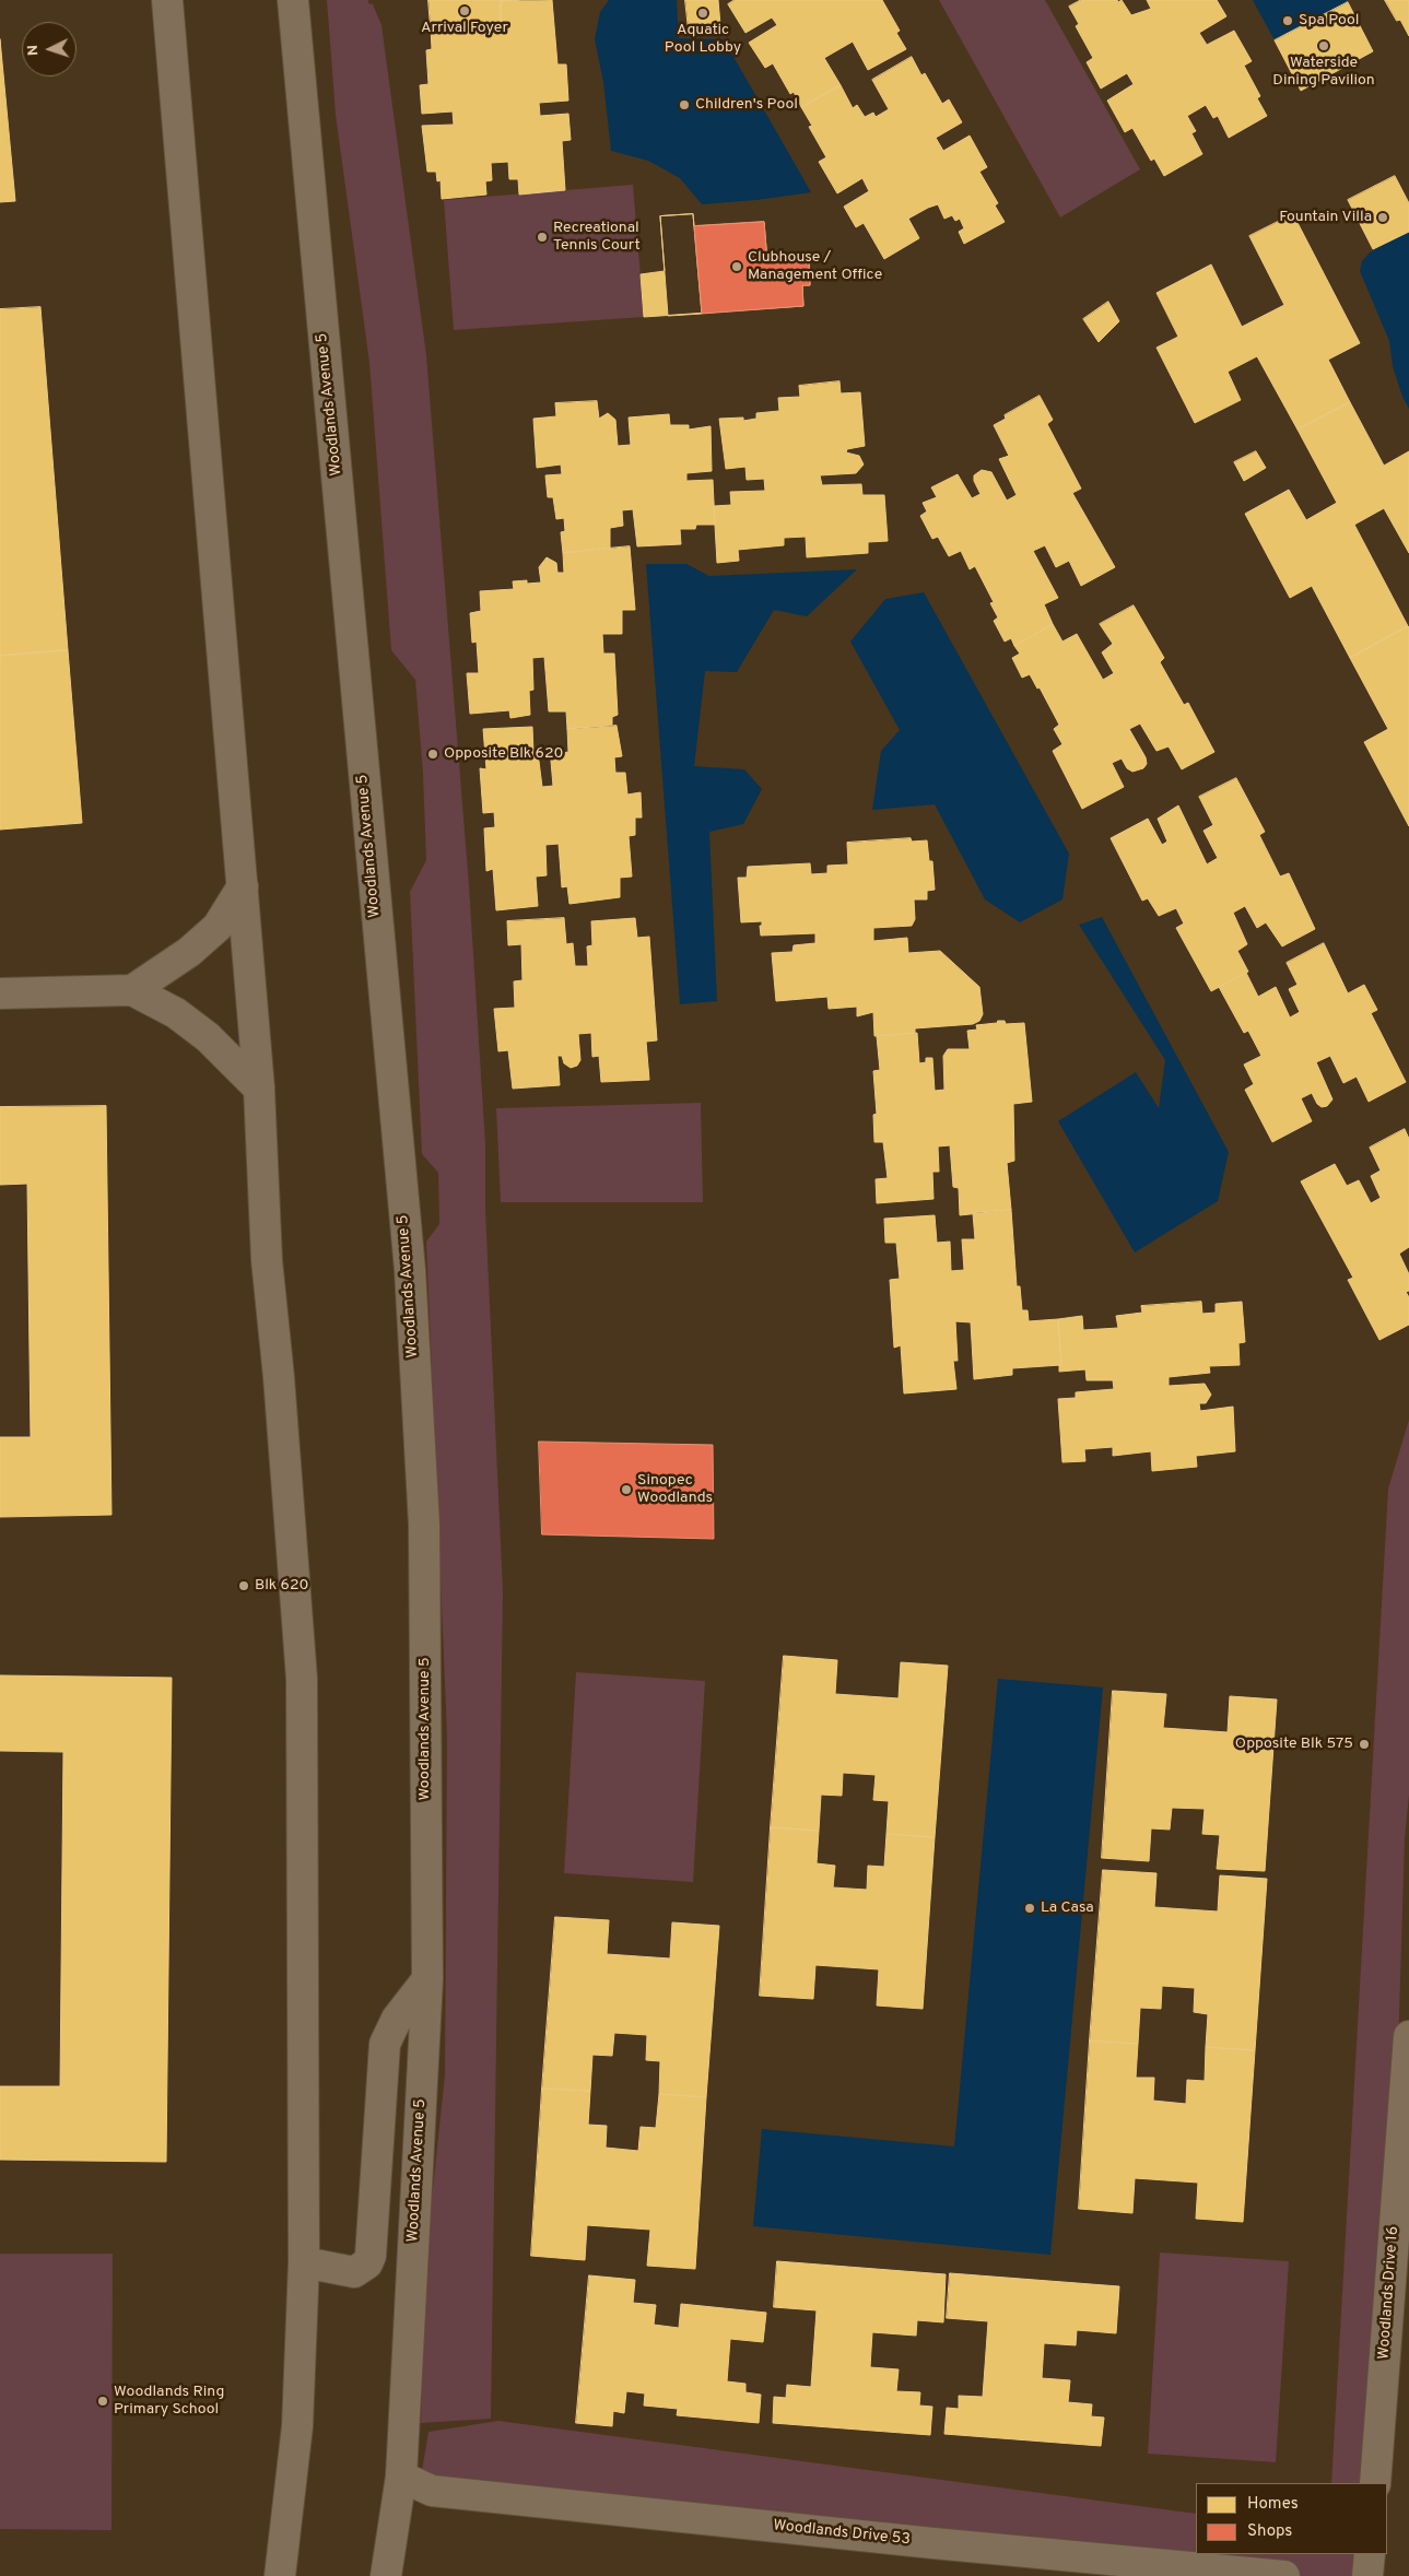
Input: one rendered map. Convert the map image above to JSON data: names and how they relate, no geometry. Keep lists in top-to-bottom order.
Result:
{
  "streets": {
    "main road": ["Woodlands Avenue 5", "Woodlands Drive 16", "Woodlands Drive 53"]
  },
  "crossings": [
    ["Woodlands Avenue 5", "Woodlands Drive 53"]
  ],
  "places": [
    "Arrival Foyer",
    "Aquatic Pool Lobby",
    "Spa Pool",
    "Waterside Dining Pavilion",
    "Children's Pool",
    "Fountain Villa",
    "Recreational Tennis Court",
    "Clubhouse / Management Office",
    "Opposite Blk 620",
    "Sinopec Woodlands",
    "Blk 620",
    "Opposite Blk 575",
    "La Casa",
    "Woodlands Ring Primary School"
  ],
  "legend": ["Homes", "Shops"],
  "north": "left"
}
